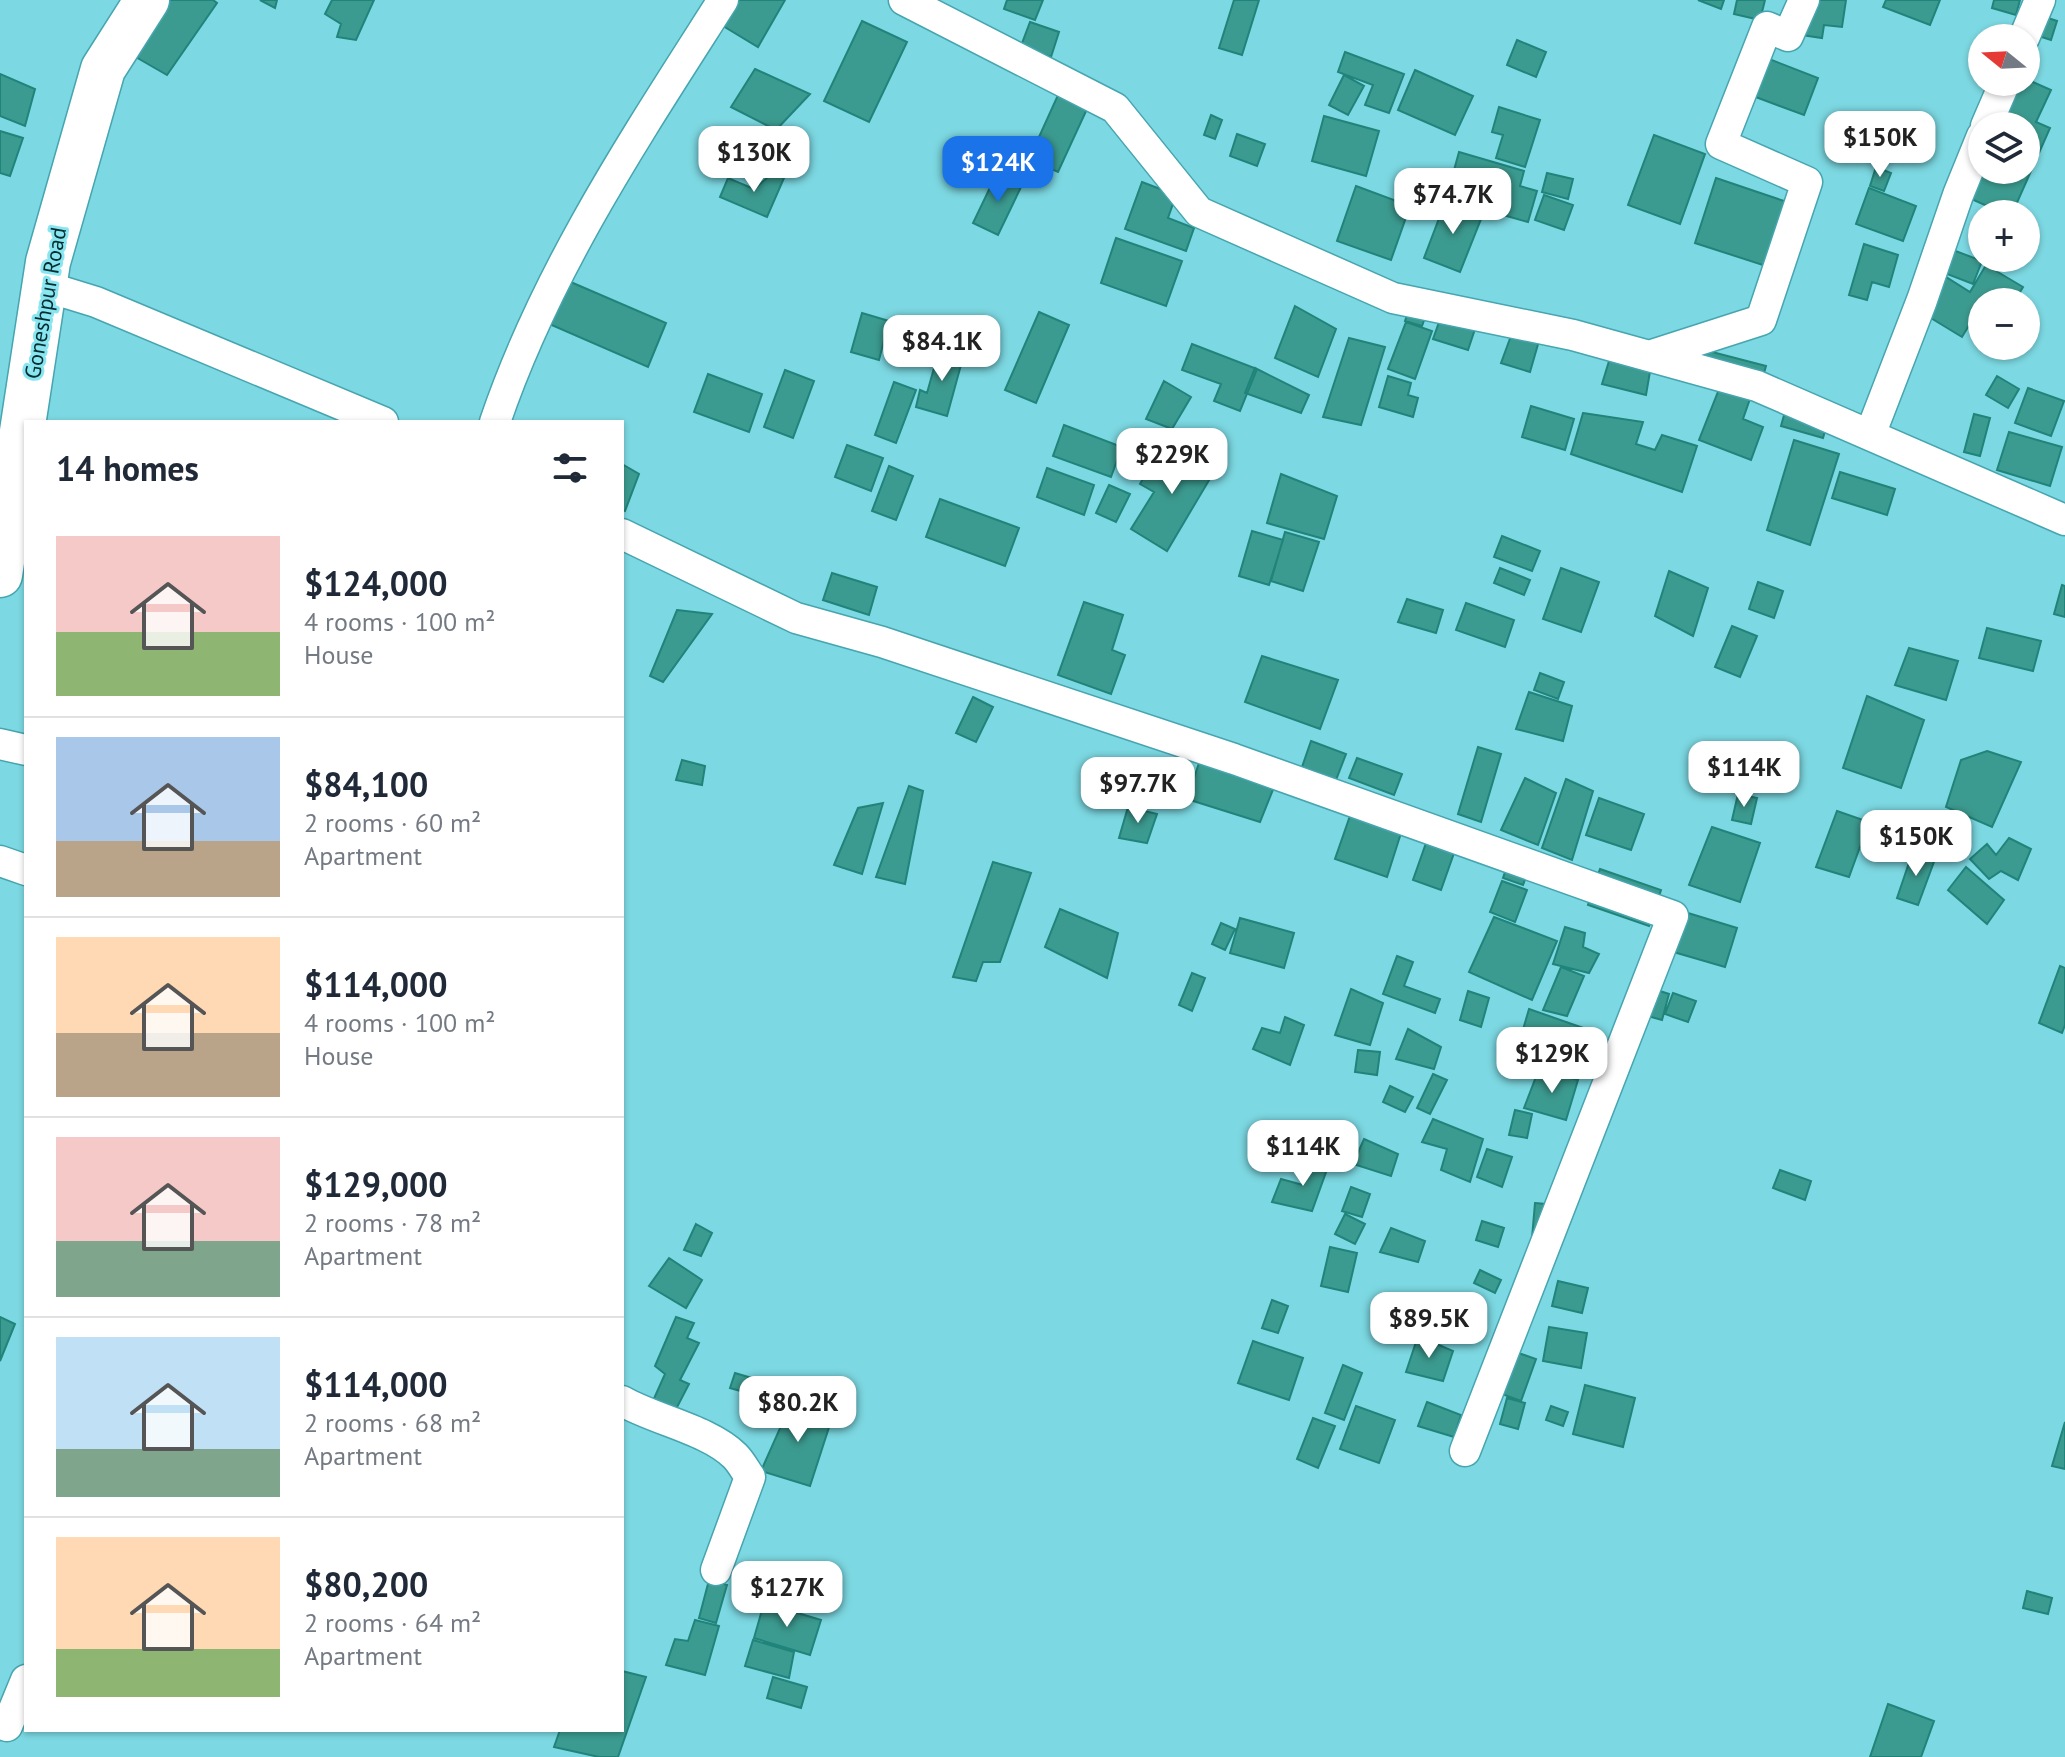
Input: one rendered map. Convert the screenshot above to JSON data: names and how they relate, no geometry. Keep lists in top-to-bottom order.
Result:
{
  "streets": {
    "street": ["Goneshpur Road"]
  },
  "north": "left",
  "page": {
    "map_buttons": ["+", "−"],
    "price": [
      "$150K",
      "$130K",
      "$124K",
      "$74.7K",
      "$84.1K",
      "$229K",
      "$114K",
      "$97.7K",
      "$150K",
      "$129K",
      "$114K",
      "$89.5K",
      "$80.2K",
      "$127K"
    ],
    "heading": "14 homes",
    "list": [
      {
        "name": "$124,000",
        "note": "4 rooms · 100 m² · House"
      },
      {
        "name": "$84,100",
        "note": "2 rooms · 60 m² · Apartment"
      },
      {
        "name": "$114,000",
        "note": "4 rooms · 100 m² · House"
      },
      {
        "name": "$129,000",
        "note": "2 rooms · 78 m² · Apartment"
      },
      {
        "name": "$114,000",
        "note": "2 rooms · 68 m² · Apartment"
      },
      {
        "name": "$80,200",
        "note": "2 rooms · 64 m² · Apartment"
      }
    ]
  }
}
